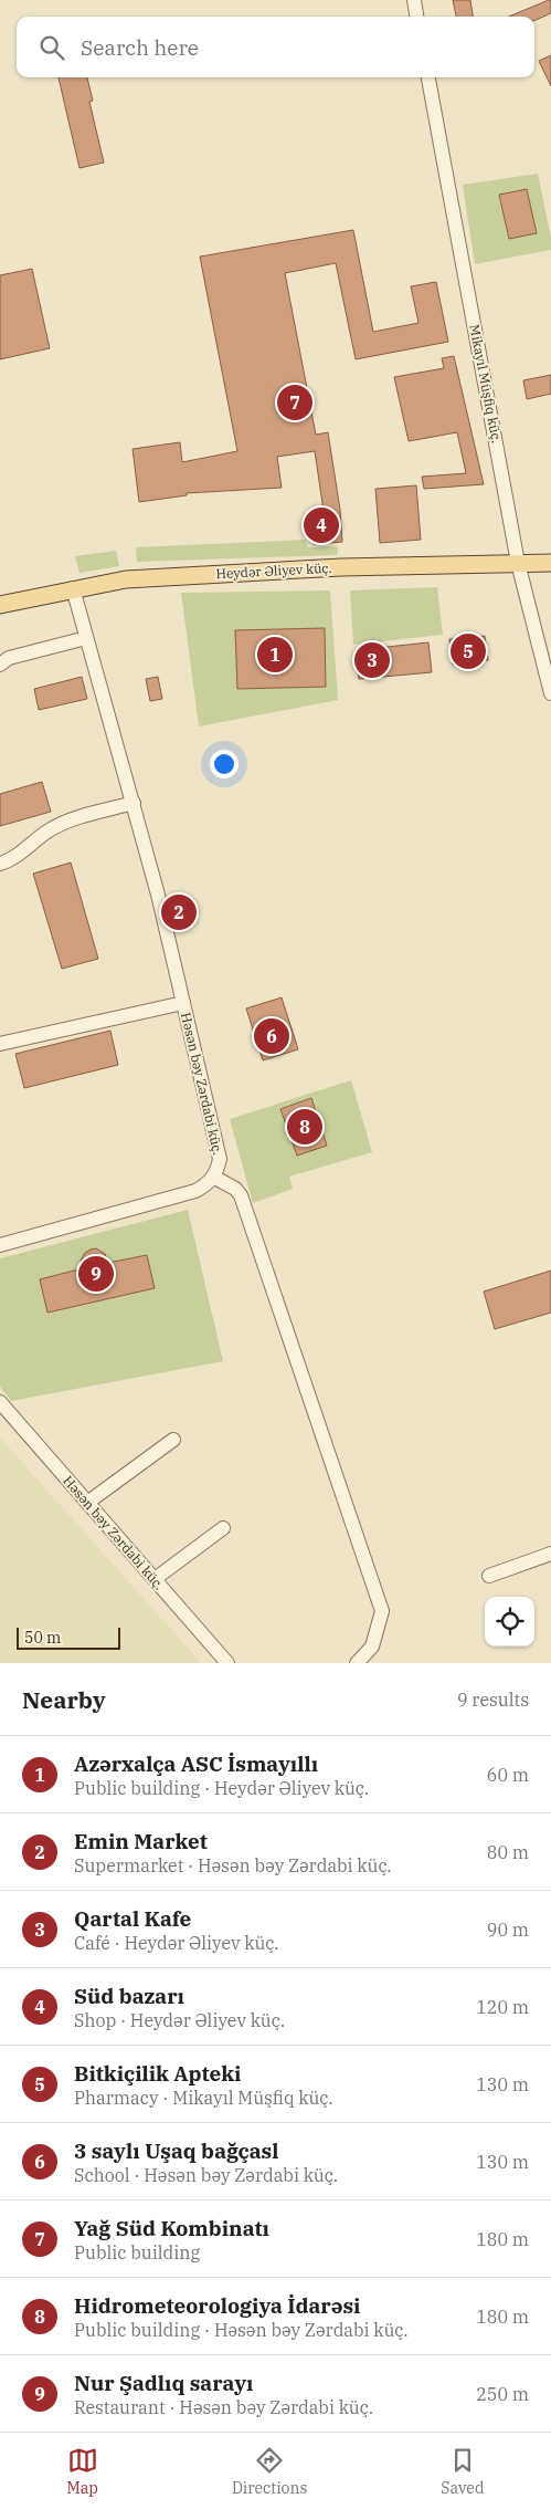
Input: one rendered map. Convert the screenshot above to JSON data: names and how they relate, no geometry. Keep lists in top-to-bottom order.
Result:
{
  "streets": {
    "main road": ["Heydər Əliyev küç."],
    "street": ["Mikayıl Müşfiq küç.", "Həsən bəy Zərdabi küç."]
  },
  "crossings": [
    ["Mikayıl Müşfiq küç.", "Heydər Əliyev küç."],
    ["Heydər Əliyev küç.", "Həsən bəy Zərdabi küç."]
  ],
  "scale_bar": "50 m",
  "page": {
    "search": "Search here",
    "pins": [
      "7",
      "4",
      "5",
      "1",
      "3",
      "2",
      "6",
      "8",
      "9"
    ],
    "scale": "50 m",
    "heading": ["Nearby", "9 results"],
    "list": [
      {
        "mark": "1",
        "name": "Azərxalça ASC İsmayıllı",
        "note": "Public building · Heydər Əliyev küç.",
        "value": "60 m"
      },
      {
        "mark": "2",
        "name": "Emin Market",
        "note": "Supermarket · Həsən bəy Zərdabi küç.",
        "value": "80 m"
      },
      {
        "mark": "3",
        "name": "Qartal Kafe",
        "note": "Café · Heydər Əliyev küç.",
        "value": "90 m"
      },
      {
        "mark": "4",
        "name": "Süd bazarı",
        "note": "Shop · Heydər Əliyev küç.",
        "value": "120 m"
      },
      {
        "mark": "5",
        "name": "Bitkiçilik Apteki",
        "note": "Pharmacy · Mikayıl Müşfiq küç.",
        "value": "130 m"
      },
      {
        "mark": "6",
        "name": "3 saylı Uşaq bağçasl",
        "note": "School · Həsən bəy Zərdabi küç.",
        "value": "130 m"
      },
      {
        "mark": "7",
        "name": "Yağ Süd Kombinatı",
        "note": "Public building",
        "value": "180 m"
      },
      {
        "mark": "8",
        "name": "Hidrometeorologiya İdarəsi",
        "note": "Public building · Həsən bəy Zərdabi küç.",
        "value": "180 m"
      },
      {
        "mark": "9",
        "name": "Nur Şadlıq sarayı",
        "note": "Restaurant · Həsən bəy Zərdabi küç.",
        "value": "250 m"
      }
    ],
    "nav": ["Map", "Directions", "Saved"]
  }
}
